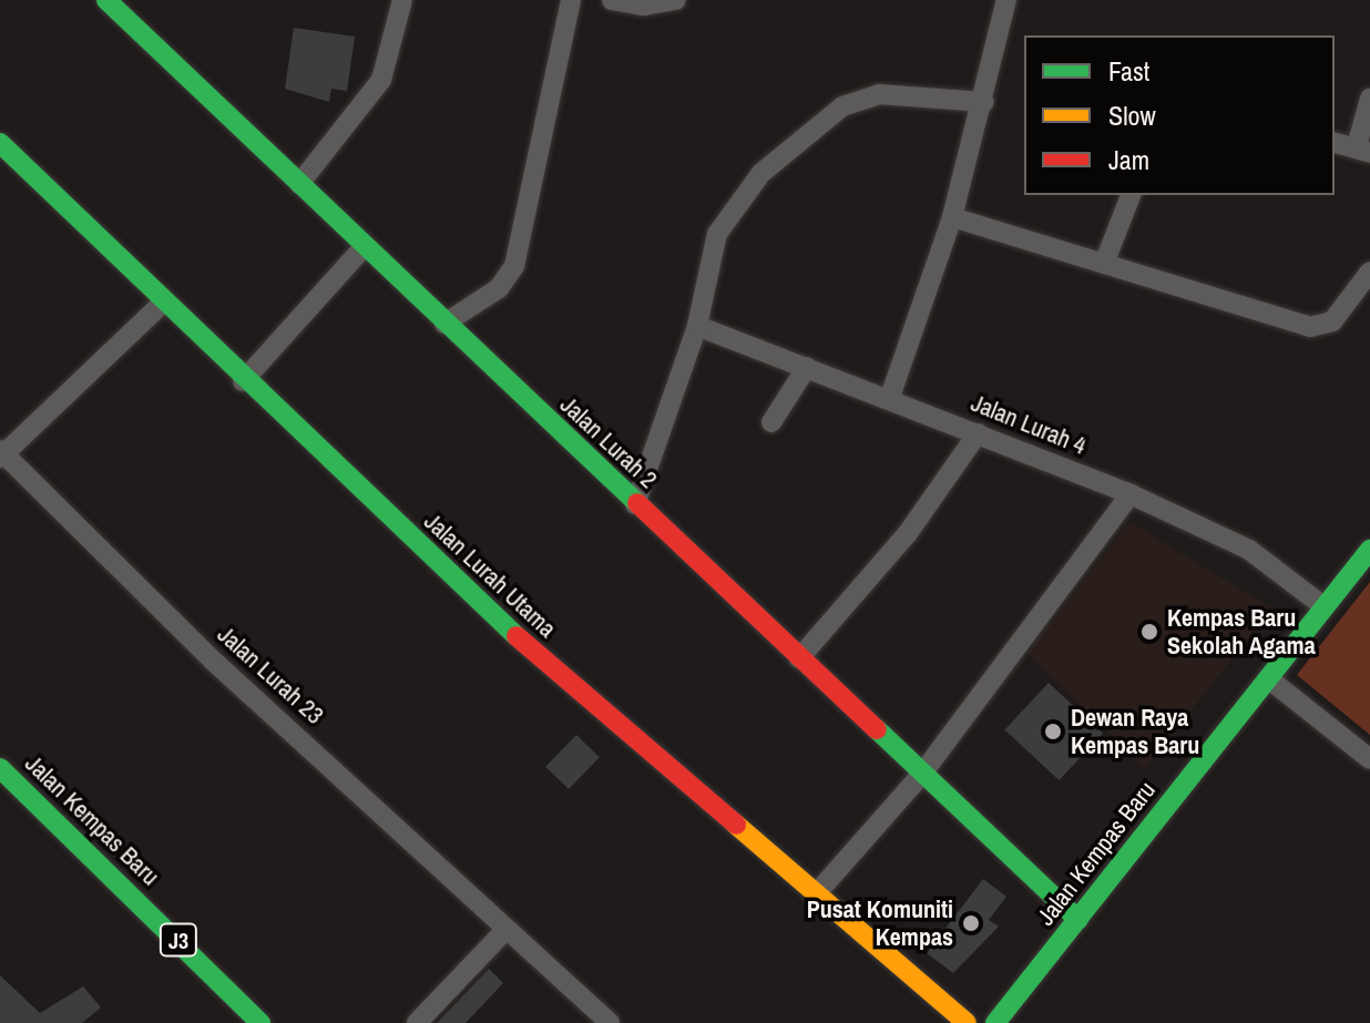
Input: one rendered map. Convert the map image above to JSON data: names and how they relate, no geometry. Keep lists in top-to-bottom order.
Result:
{
  "streets": {
    "street": [
      "Jalan Lurah 4",
      "Jalan Lurah 2",
      "Jalan Lurah Utama",
      "Jalan Lurah 23",
      "Jalan Kempas Baru",
      "J3"
    ]
  },
  "crossings": [
    ["Jalan Lurah 4", "Jalan Kempas Baru"],
    ["Jalan Lurah 2", "Jalan Kempas Baru"]
  ],
  "places": ["Kempas Baru Sekolah Agama", "Dewan Raya Kempas Baru", "Pusat Komuniti Kempas"],
  "legend": ["Fast", "Slow", "Jam"]
}
